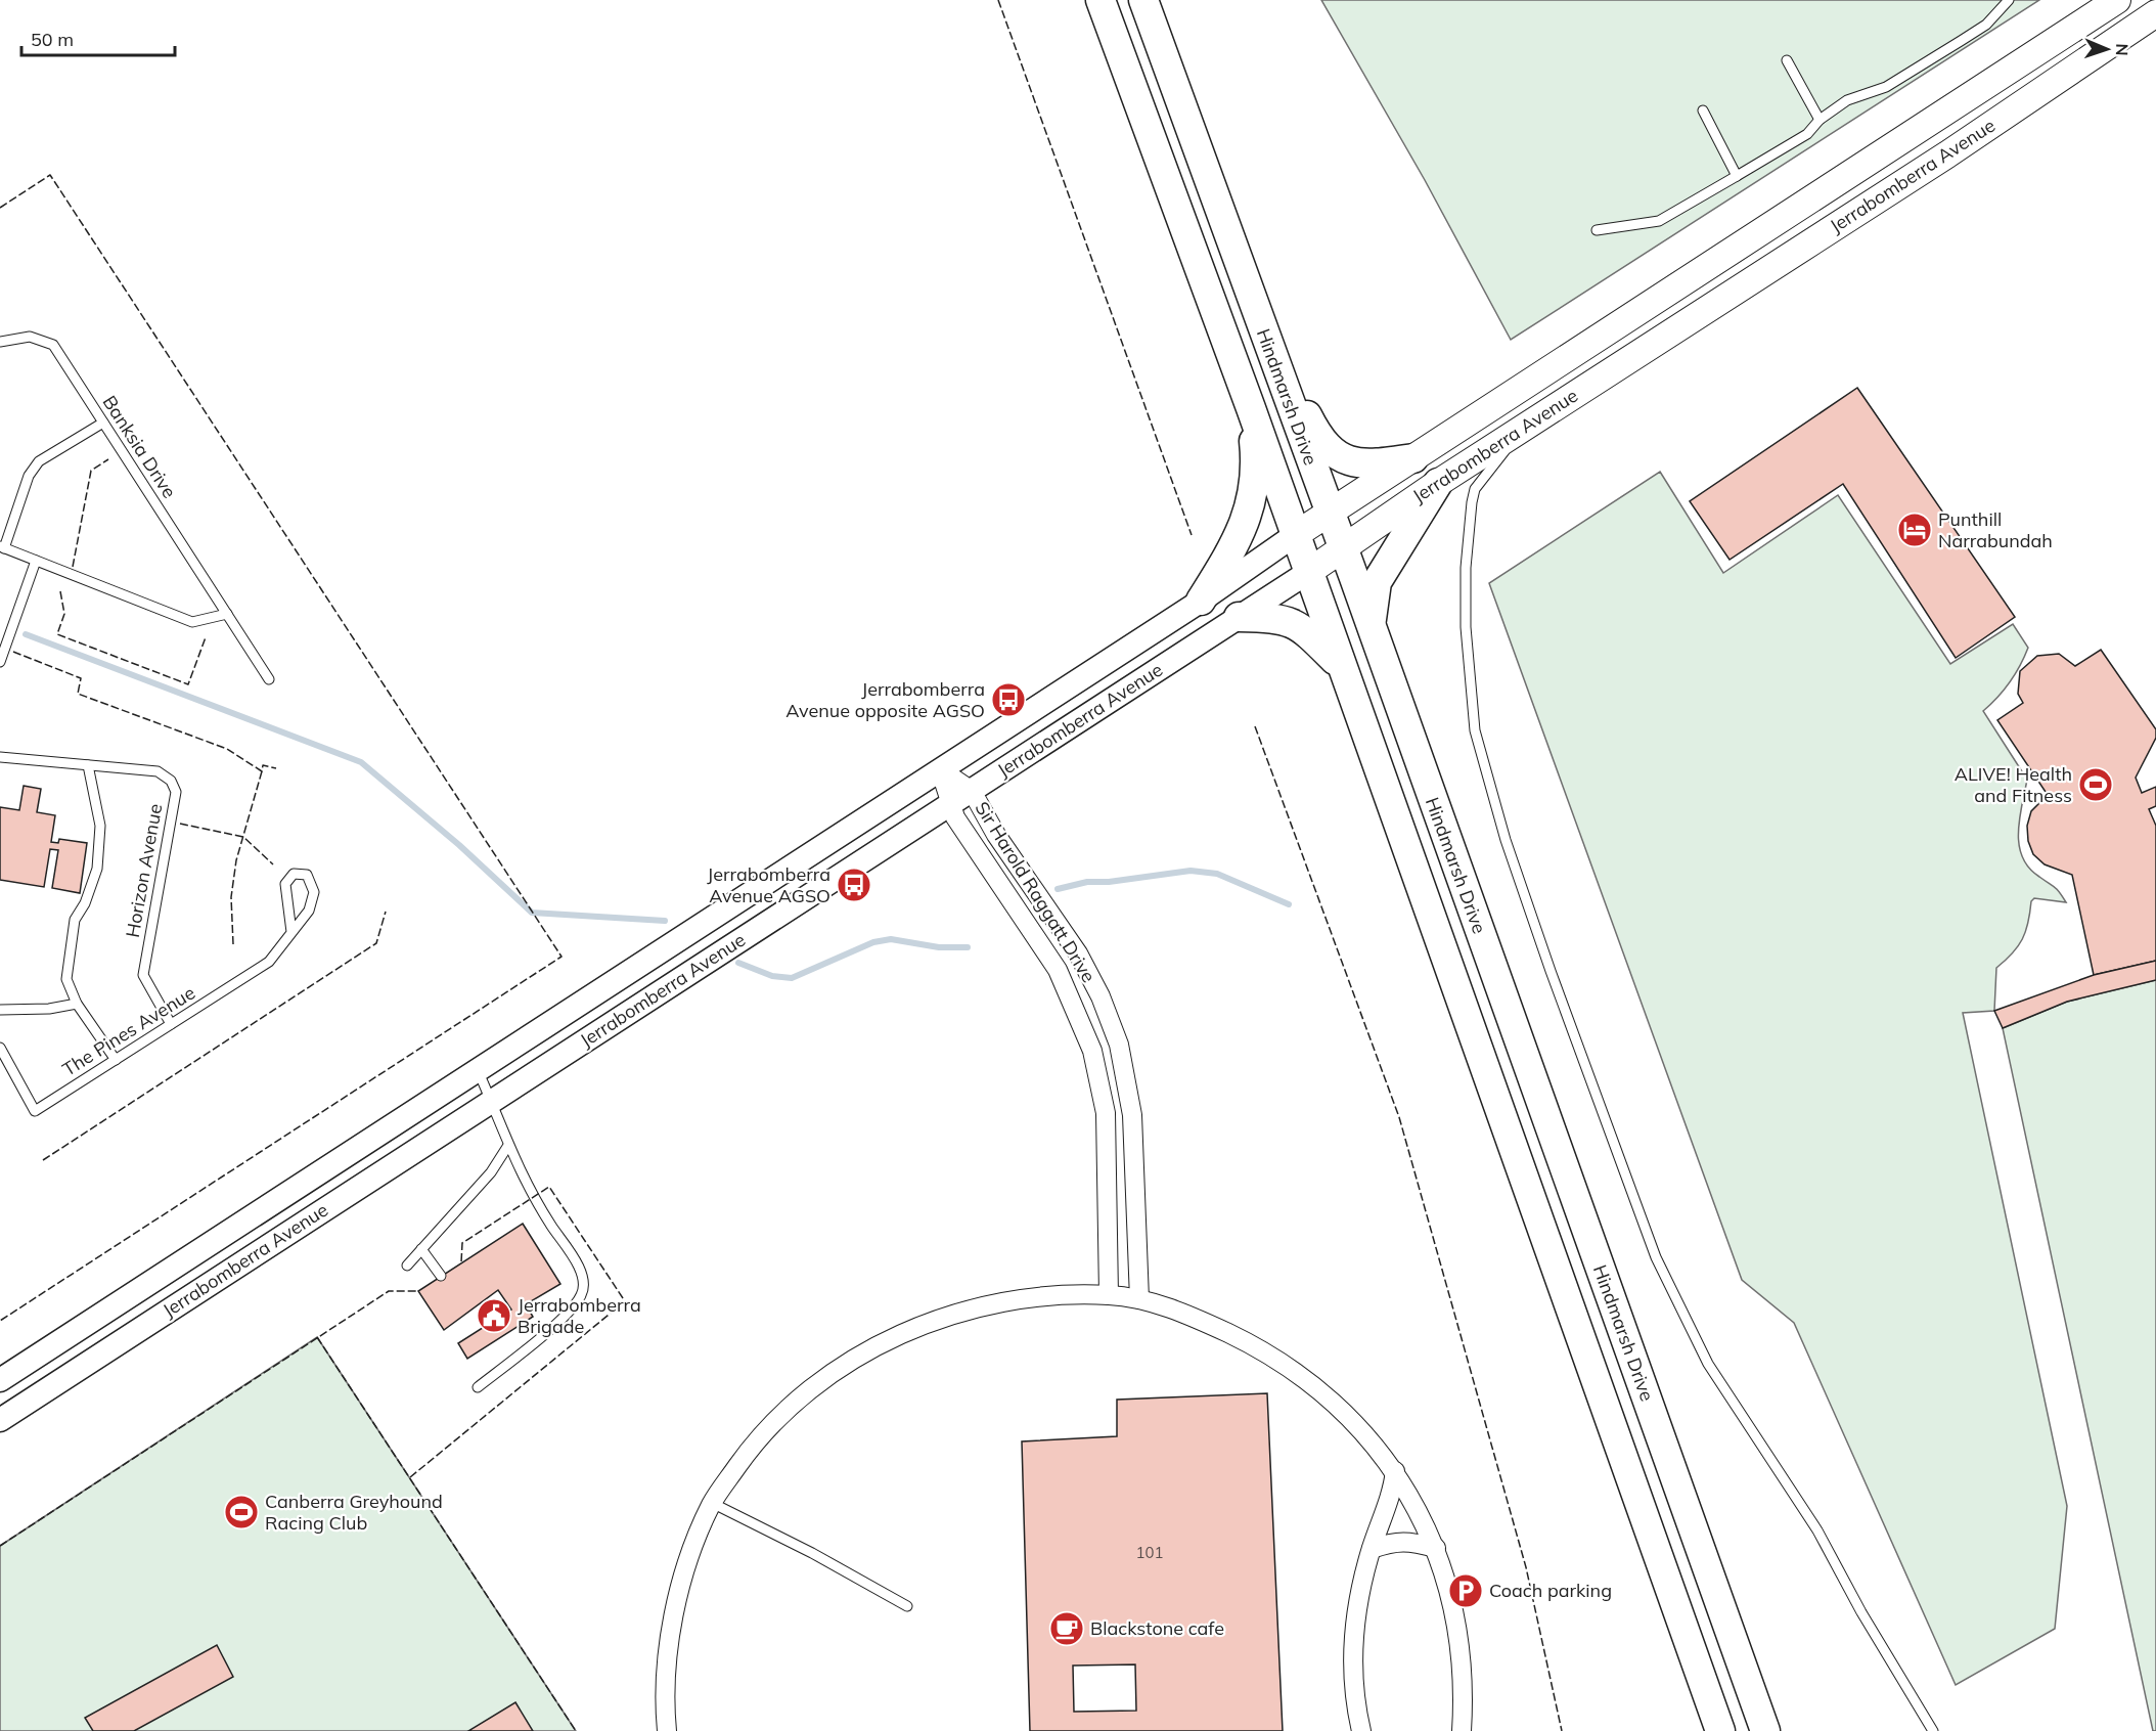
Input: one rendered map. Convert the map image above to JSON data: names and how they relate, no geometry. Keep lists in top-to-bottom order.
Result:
{
  "streets": {
    "main road": ["Jerrabomberra Avenue", "Hindmarsh Drive"],
    "street": ["Sir Harold Raggatt Drive"],
    "lane": ["Banksia Drive", "Horizon Avenue", "The Pines Avenue"]
  },
  "crossings": [
    ["Jerrabomberra Avenue", "Hindmarsh Drive"],
    ["Jerrabomberra Avenue", "Sir Harold Raggatt Drive"],
    ["Horizon Avenue", "The Pines Avenue"]
  ],
  "places": {
    "hotel": ["Punthill Narrabundah"],
    "bus stop": ["Jerrabomberra Avenue opposite AGSO", "Jerrabomberra Avenue AGSO"],
    "sports": ["ALIVE! Health and Fitness", "Canberra Greyhound Racing Club"],
    "public building": ["Jerrabomberra Brigade"],
    "parking": ["Coach parking"],
    "cafe": ["Blackstone cafe"]
  },
  "house_numbers": ["101"],
  "scale_bar": "50 m",
  "north": "right"
}
